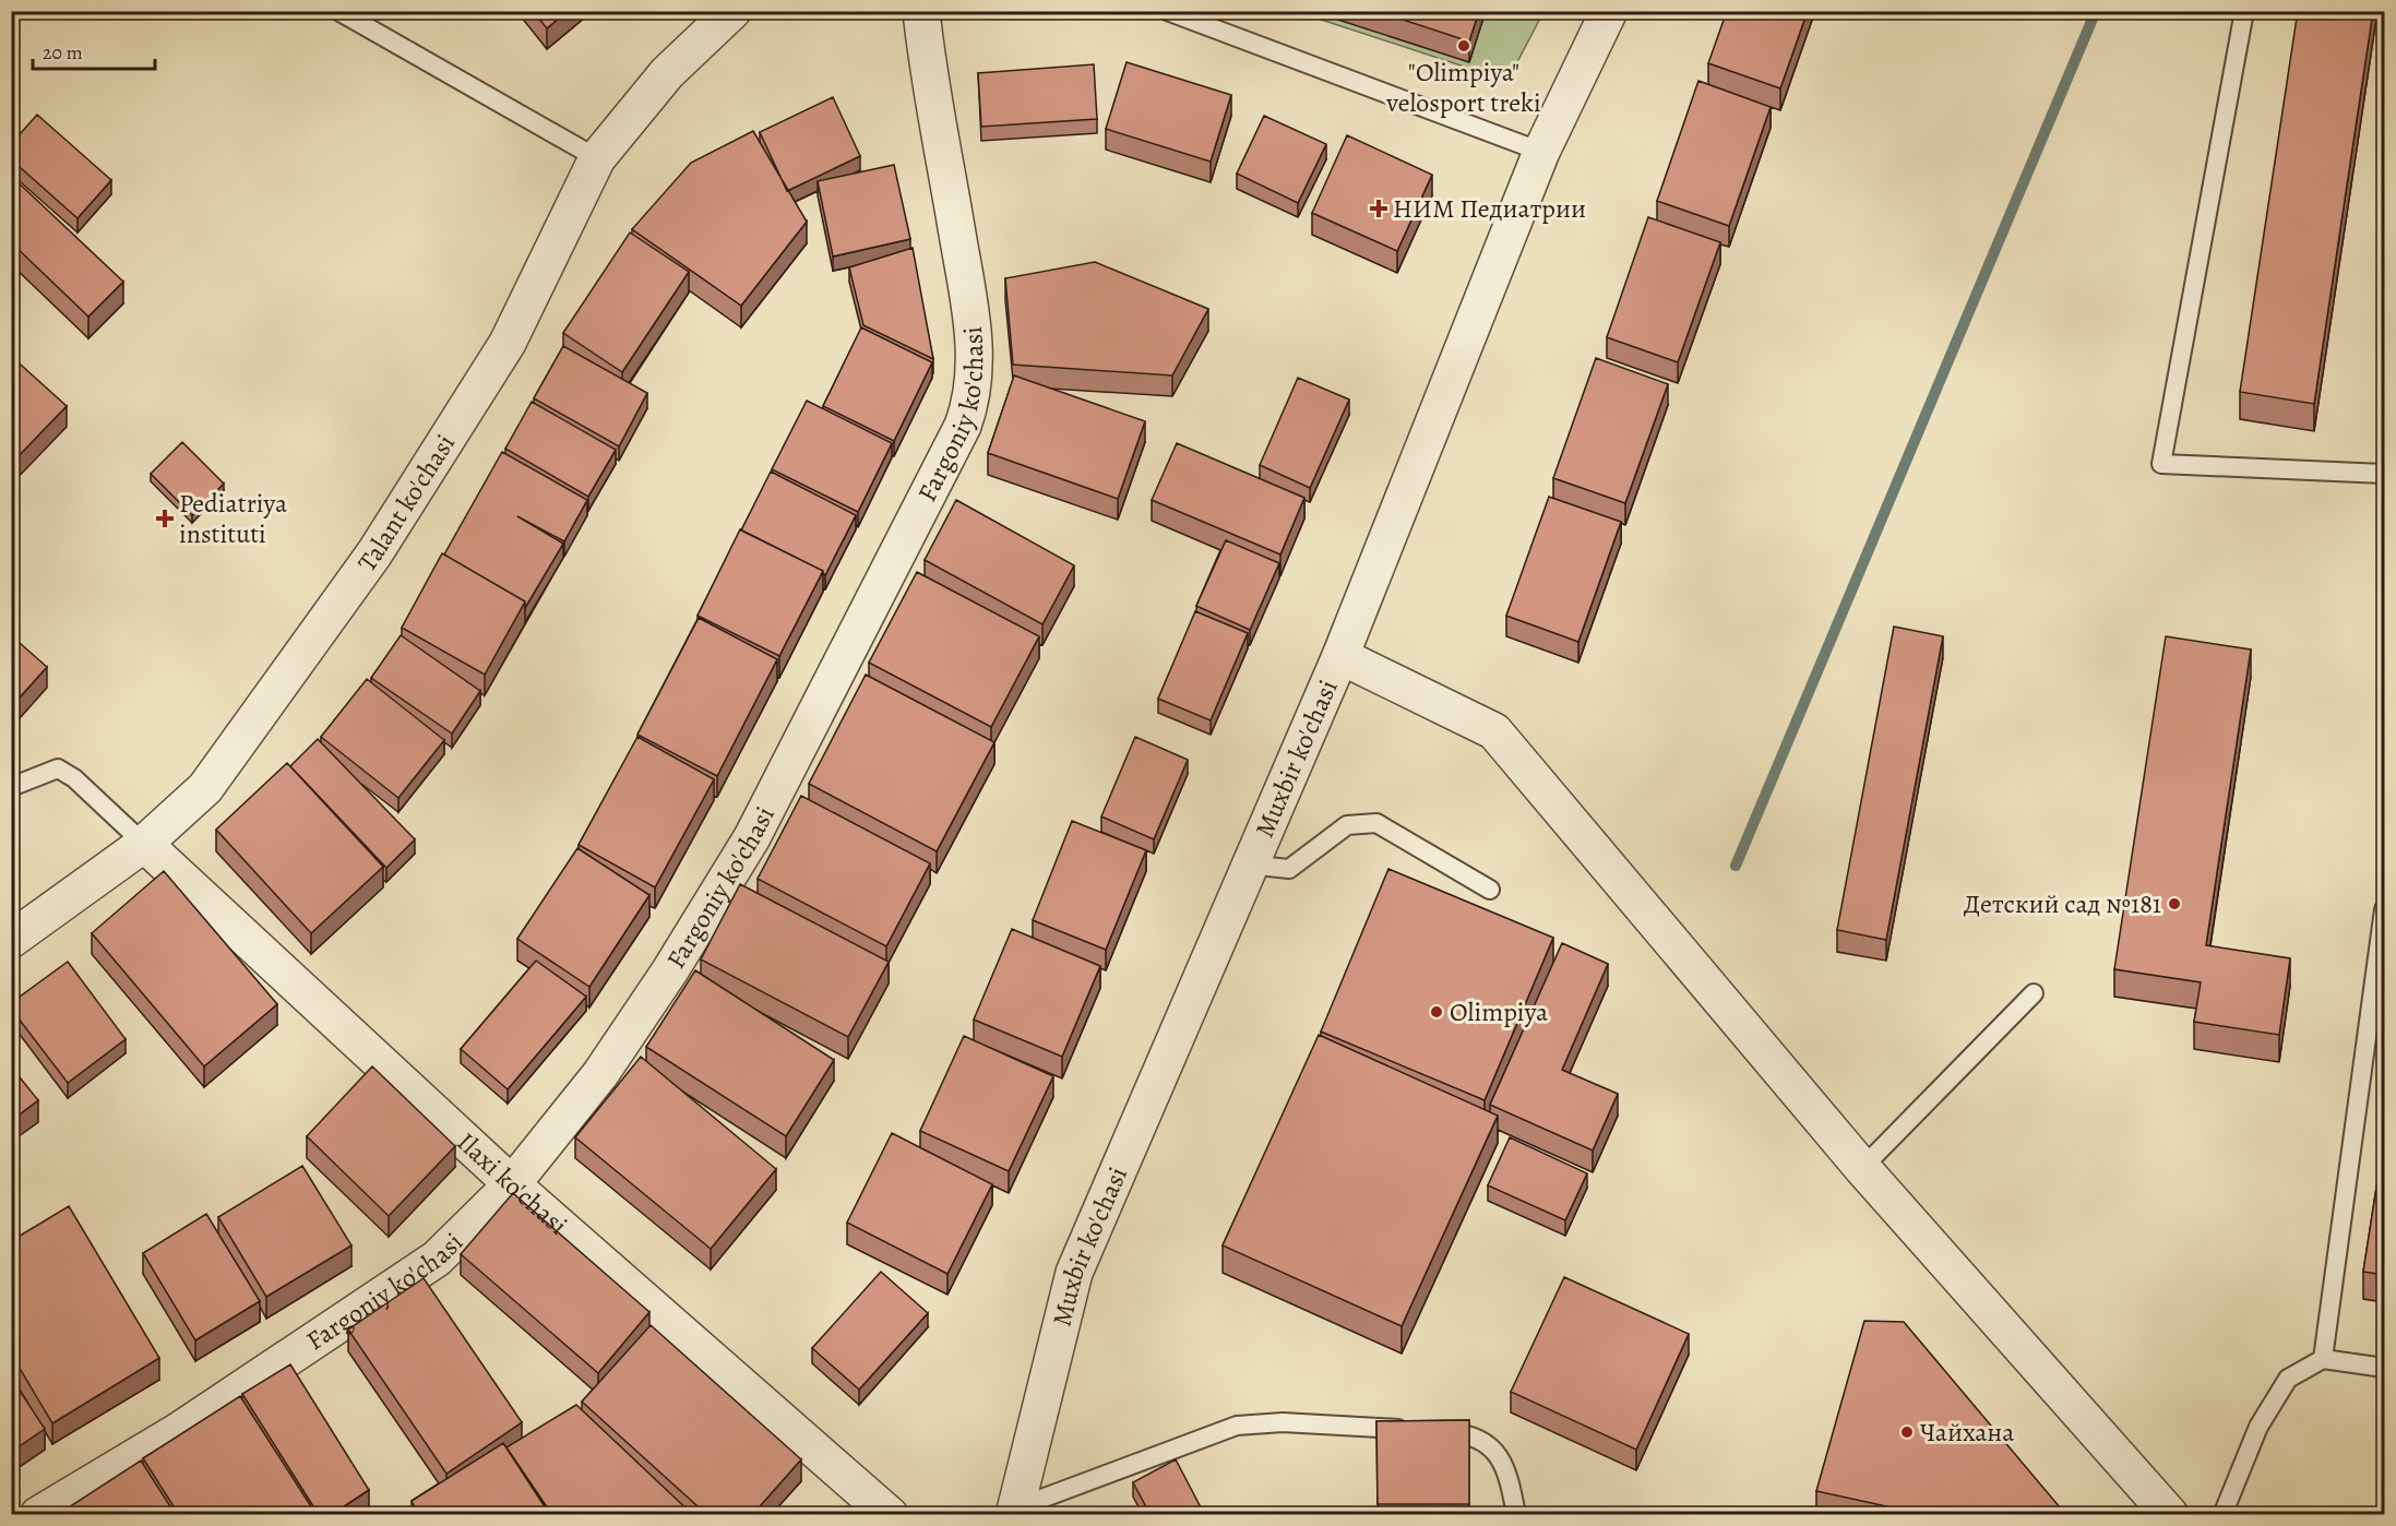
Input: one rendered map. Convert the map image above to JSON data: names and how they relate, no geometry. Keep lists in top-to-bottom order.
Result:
{
  "streets": {
    "street": [
      "Fargoniy ko'chasi",
      "Talant ko'chasi",
      "Muxbir ko'chasi",
      "Ilaxi ko'chasi"
    ]
  },
  "crossings": [
    ["Fargoniy ko'chasi", "Ilaxi ko'chasi"],
    ["Talant ko'chasi", "Ilaxi ko'chasi"]
  ],
  "places": {
    "other": [
      "\"Olimpiya\" velosport treki",
      "Детский сад №181",
      "Olimpiya",
      "Чайхана"
    ],
    "health": ["НИМ Педиатрии", "Pediatriya instituti"]
  },
  "scale_bar": "20 m"
}
